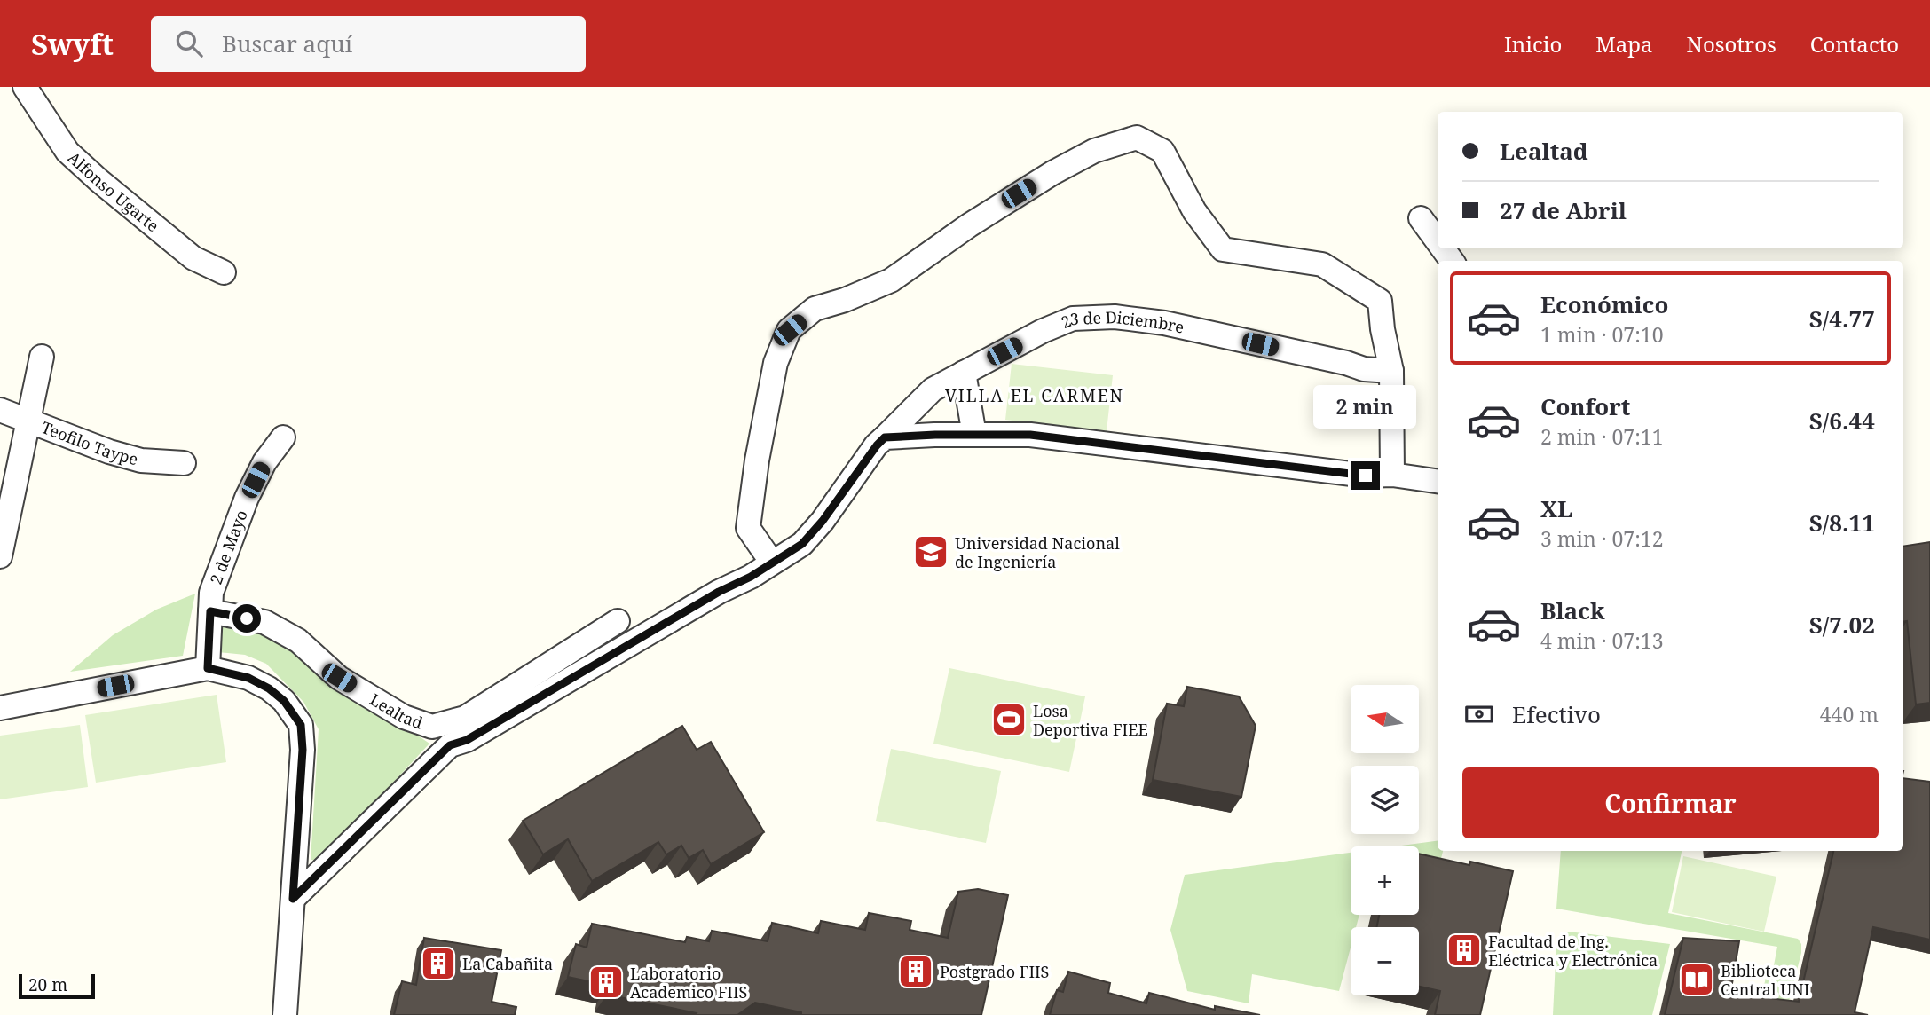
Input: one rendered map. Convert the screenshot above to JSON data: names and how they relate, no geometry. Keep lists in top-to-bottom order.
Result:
{
  "streets": {
    "street": [
      "Alfonso Ugarte",
      "23 de Diciembre",
      "Teofilo Taype",
      "2 de Mayo",
      "Lealtad"
    ]
  },
  "crossings": [
    ["2 de Mayo", "Lealtad"]
  ],
  "districts": ["VILLA EL CARMEN"],
  "places": {
    "school or university": ["Universidad Nacional de Ingeniería"],
    "sports": ["Losa Deportiva FIEE"],
    "building": [
      "Facultad de Ing. Eléctrica y Electrónica",
      "La Cabañita",
      "Postgrado FIIS",
      "Laboratorio Academico FIIS"
    ],
    "library": ["Biblioteca Central UNI"]
  },
  "scale_bar": "20 m",
  "north": "left",
  "page": {
    "header": "Swyft",
    "search": "Buscar aquí",
    "nav": [
      "Inicio",
      "Mapa",
      "Nosotros",
      "Contacto"
    ],
    "banner": ["Lealtad", "27 de Abril"],
    "list": [
      {
        "name": "Económico",
        "note": "1 min · 07:10",
        "value": "S/4.77"
      },
      {
        "name": "Confort",
        "note": "2 min · 07:11",
        "value": "S/6.44"
      },
      {
        "name": "XL",
        "note": "3 min · 07:12",
        "value": "S/8.11"
      },
      {
        "name": "Black",
        "note": "4 min · 07:13",
        "value": "S/7.02"
      }
    ],
    "bubble": "2 min",
    "pay": ["Efectivo", "440 m"],
    "map_buttons": ["+", "−"],
    "buttons": "Confirmar",
    "scale": "20 m"
  }
}
